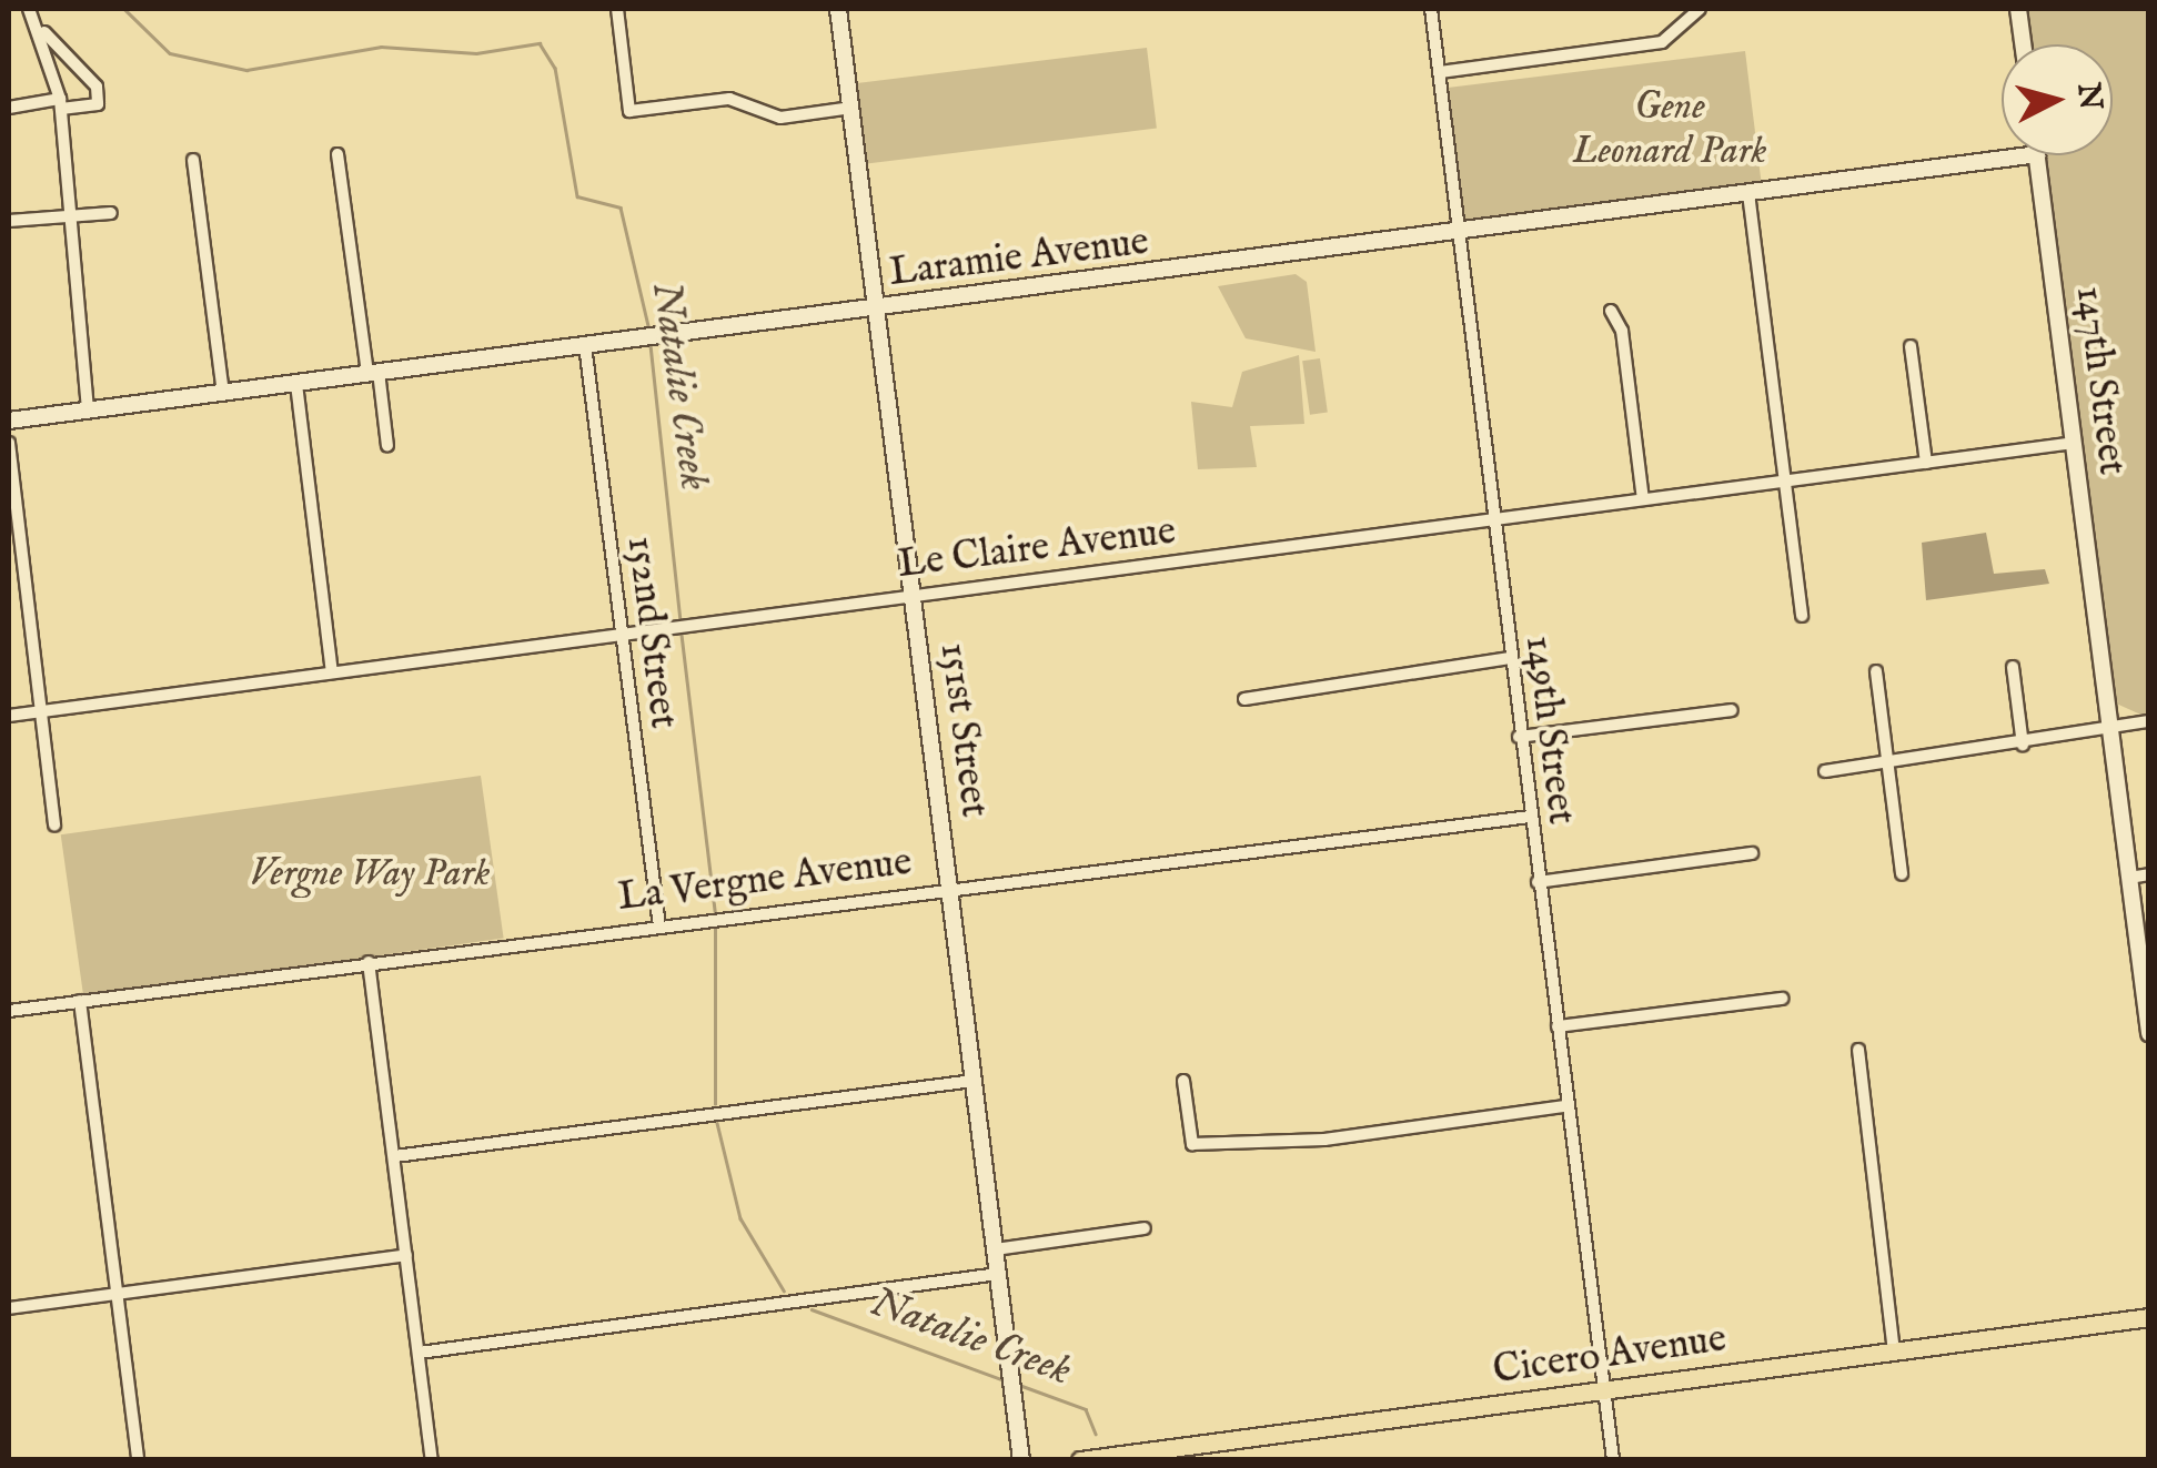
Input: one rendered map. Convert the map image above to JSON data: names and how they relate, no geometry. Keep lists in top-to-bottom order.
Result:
{
  "streets": {
    "main road": ["Cicero Avenue"],
    "street": [
      "Laramie Avenue",
      "147th Street",
      "Le Claire Avenue",
      "152nd Street",
      "151st Street",
      "149th Street",
      "La Vergne Avenue"
    ]
  },
  "crossings": [
    ["Laramie Avenue", "152nd Street"],
    ["Laramie Avenue", "151st Street"],
    ["Laramie Avenue", "149th Street"],
    ["147th Street", "Le Claire Avenue"],
    ["Le Claire Avenue", "152nd Street"],
    ["Le Claire Avenue", "151st Street"],
    ["Le Claire Avenue", "149th Street"],
    ["152nd Street", "La Vergne Avenue"],
    ["151st Street", "La Vergne Avenue"],
    ["149th Street", "La Vergne Avenue"],
    ["149th Street", "Cicero Avenue"]
  ],
  "water": ["Natalie Creek"],
  "parks": ["Gene Leonard Park", "Vergne Way Park"],
  "north": "right"
}
